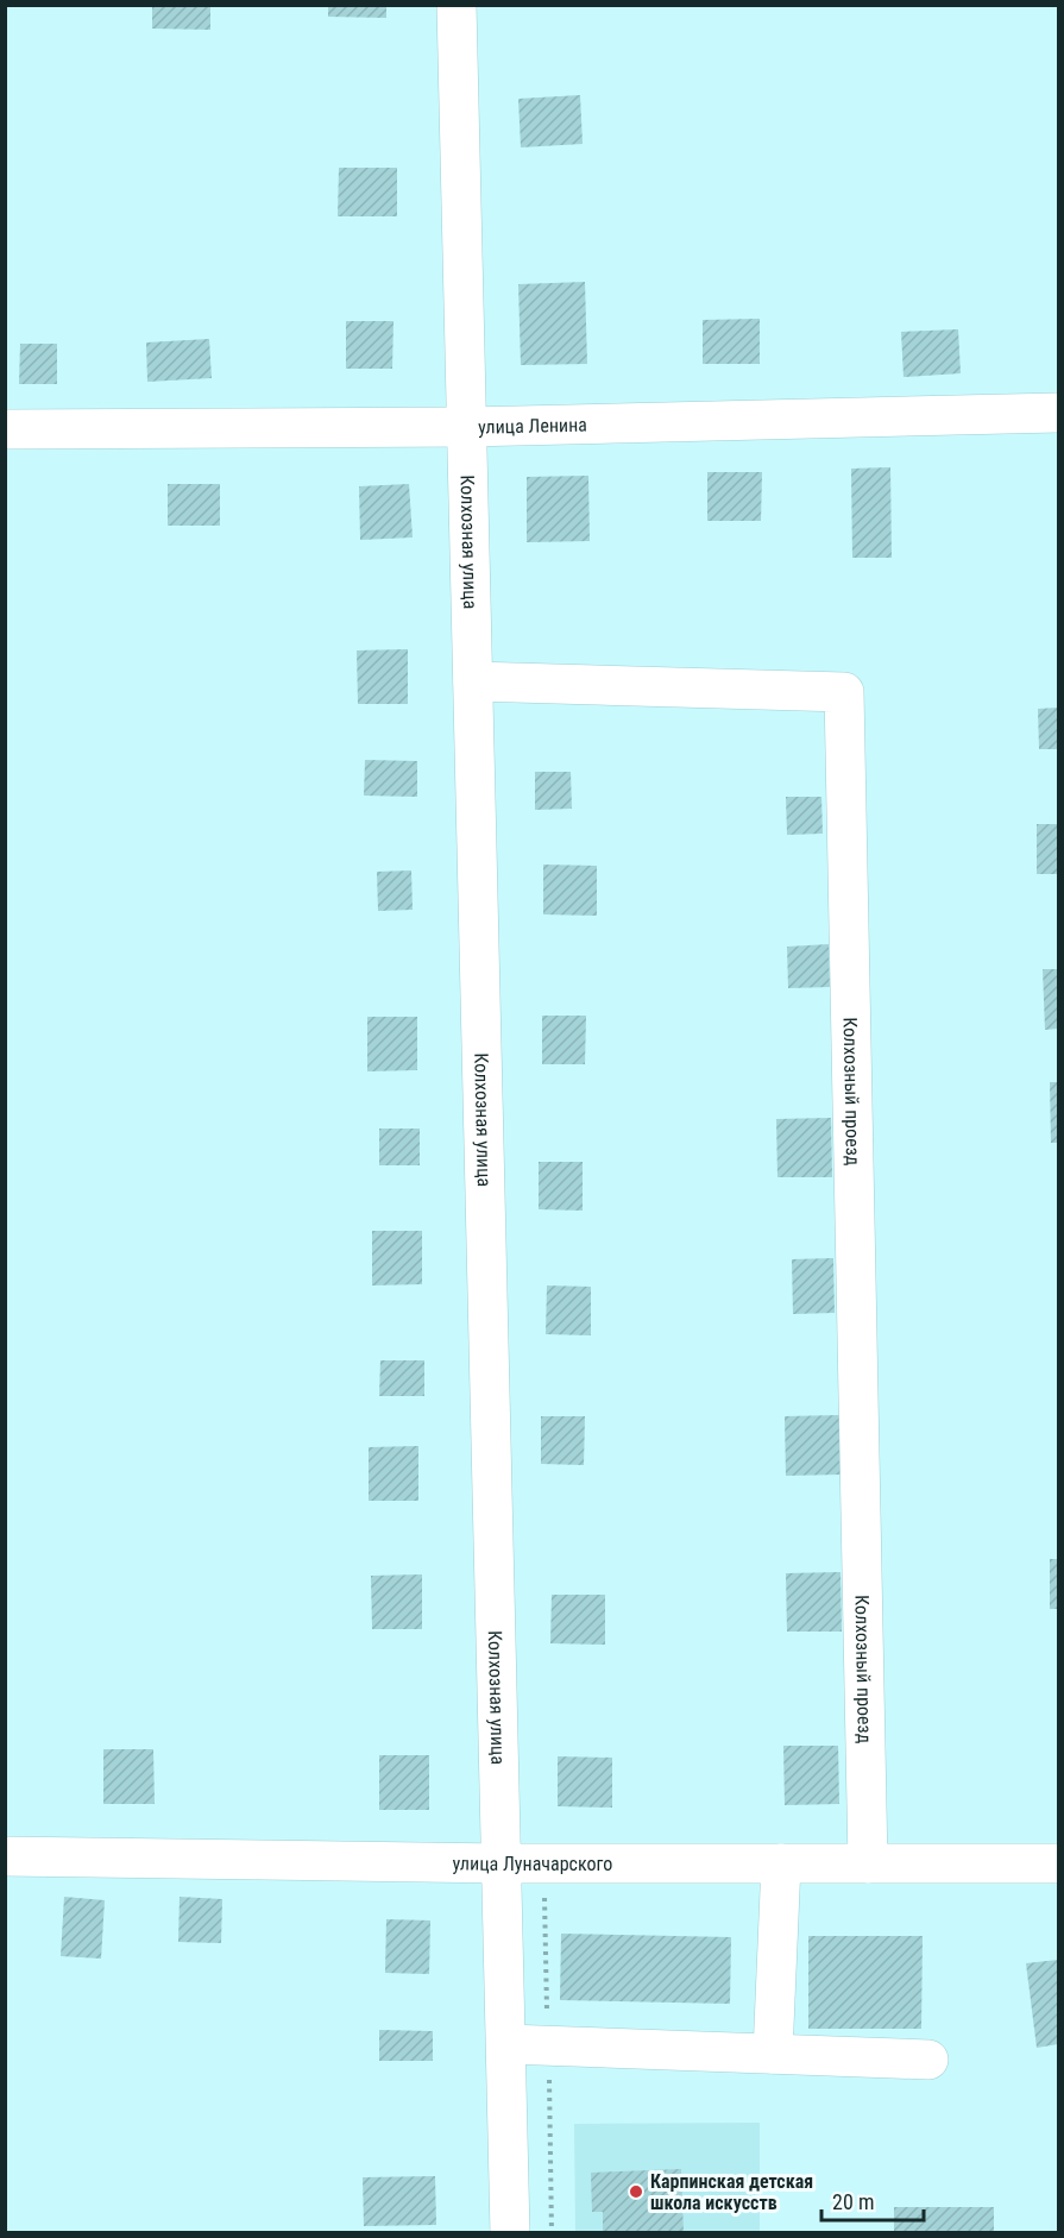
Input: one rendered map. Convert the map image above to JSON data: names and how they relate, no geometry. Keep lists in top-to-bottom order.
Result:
{
  "streets": {
    "street": [
      "улица Ленина",
      "Колхозная улица",
      "Колхозный проезд",
      "улица Луначарского"
    ]
  },
  "crossings": [
    ["улица Ленина", "Колхозная улица"],
    ["Колхозная улица", "Колхозный проезд"],
    ["Колхозная улица", "улица Луначарского"],
    ["Колхозный проезд", "улица Луначарского"]
  ],
  "places": ["Карпинская детская школа искусств"],
  "scale_bar": "20 m"
}
